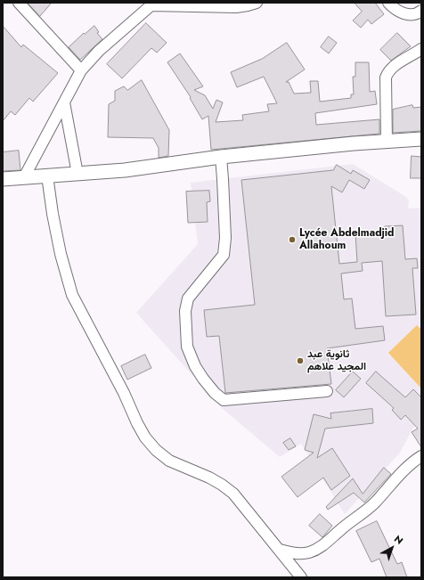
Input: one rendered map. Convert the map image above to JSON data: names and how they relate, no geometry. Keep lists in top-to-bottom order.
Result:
{
  "places": ["Lycée Abdelmadjid Allahoum", "ثانوية عبد المجيد علاهم"],
  "north": "top right"
}
